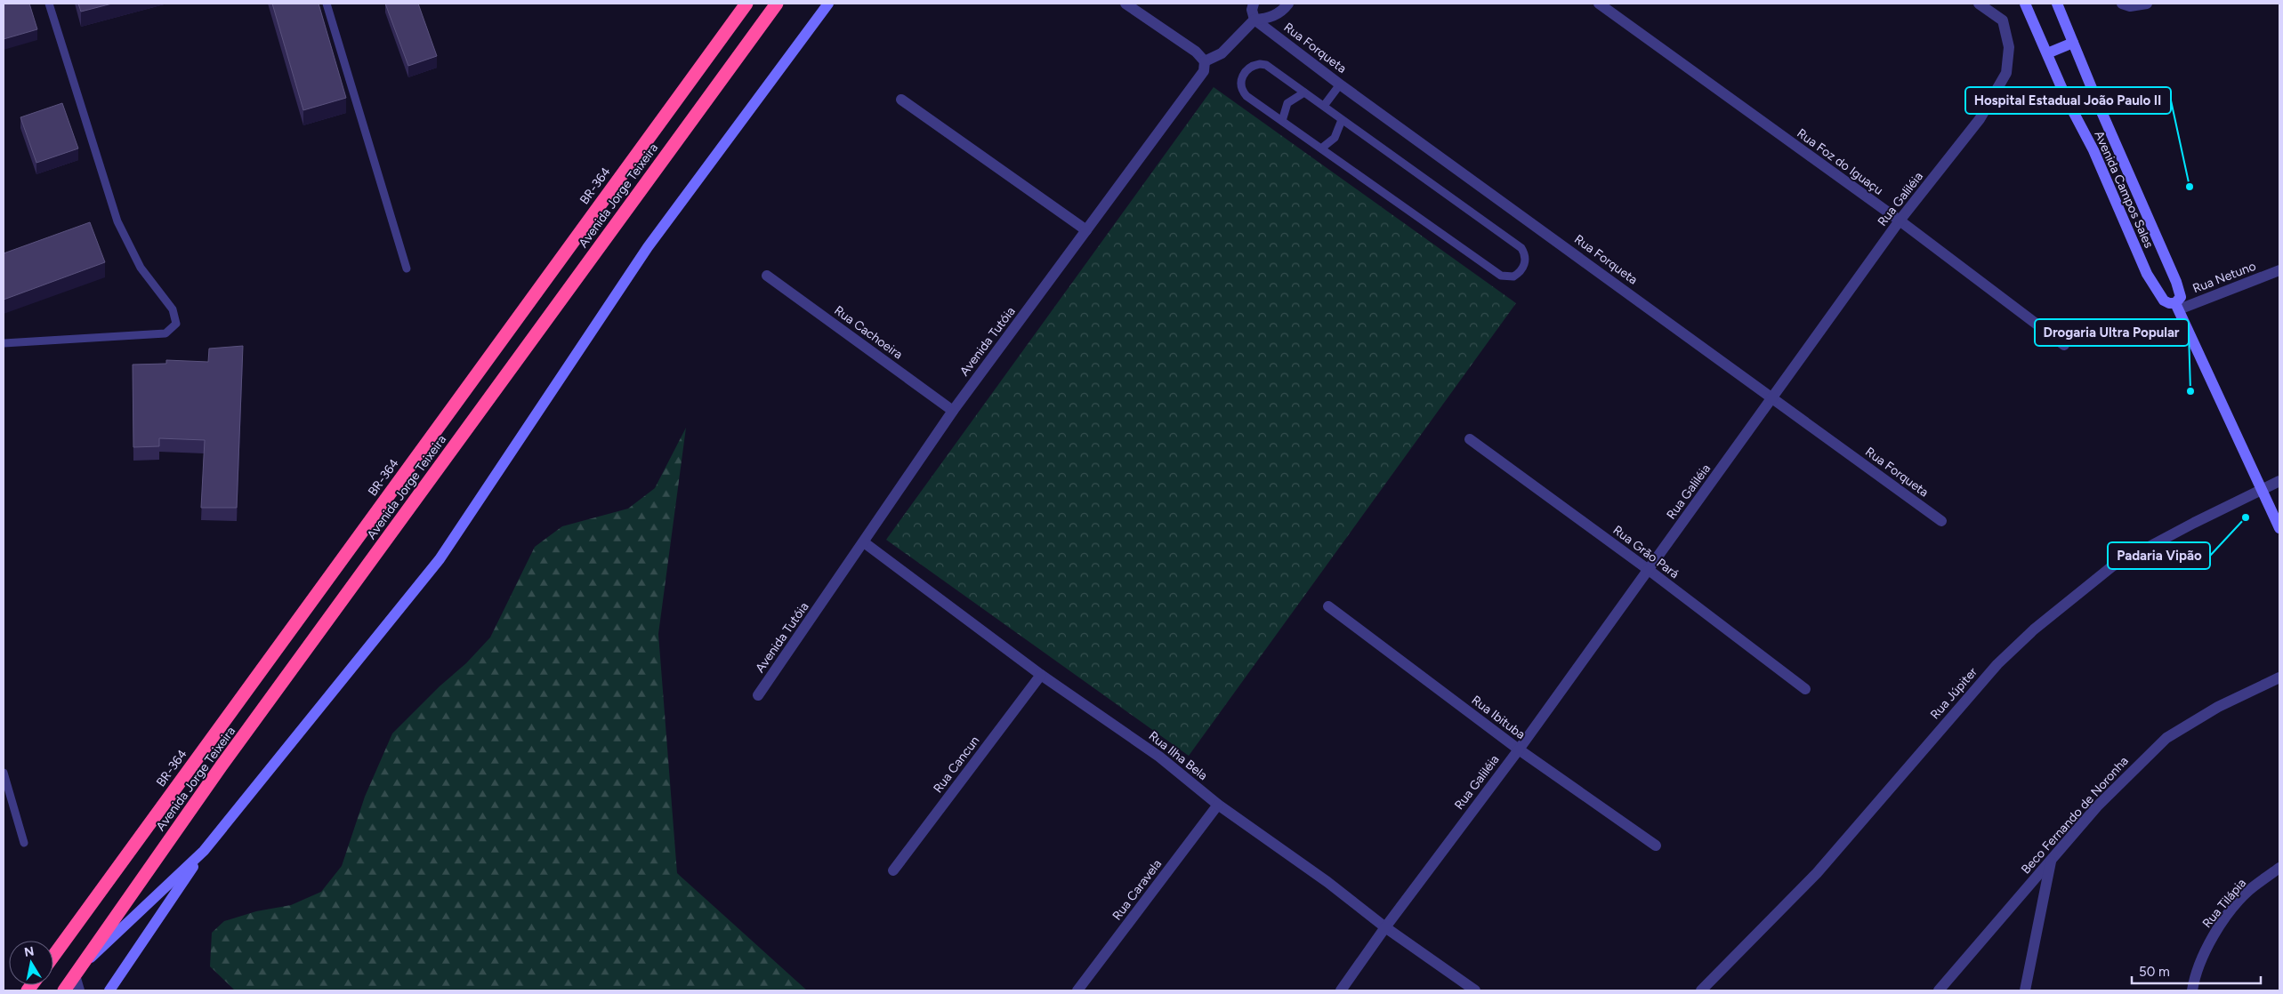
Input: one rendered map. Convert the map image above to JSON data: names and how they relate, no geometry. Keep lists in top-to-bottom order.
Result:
{
  "streets": {
    "highway": ["BR-364", "Avenida Jorge Teixeira"],
    "street": [
      "Rua Forqueta",
      "Rua Foz do Iguaçu",
      "Avenida Campos Sales",
      "Rua Galiléia",
      "Rua Netuno",
      "Rua Cachoeira",
      "Avenida Tutóia",
      "Rua Grão Pará",
      "Rua Júpiter",
      "Rua Ibituba",
      "Rua Ilha Bela",
      "Rua Cancun",
      "Beco Fernando de Noronha",
      "Rua Caravela",
      "Rua Tilápia"
    ]
  },
  "crossings": [
    ["Rua Forqueta", "Rua Galiléia"],
    ["Rua Foz do Iguaçu", "Rua Galiléia"],
    ["Avenida Campos Sales", "Rua Netuno"],
    ["Avenida Campos Sales", "Rua Júpiter"],
    ["Rua Galiléia", "Rua Grão Pará"],
    ["Rua Galiléia", "Rua Ibituba"],
    ["Rua Galiléia", "Rua Ilha Bela"],
    ["Rua Cachoeira", "Avenida Tutóia"],
    ["Avenida Tutóia", "Rua Ilha Bela"],
    ["Rua Ilha Bela", "Rua Cancun"],
    ["Rua Ilha Bela", "Rua Caravela"]
  ],
  "places": ["Hospital Estadual João Paulo II", "Drogaria Ultra Popular", "Padaria Vipão"],
  "scale_bar": "50 m",
  "north": "top"
}
